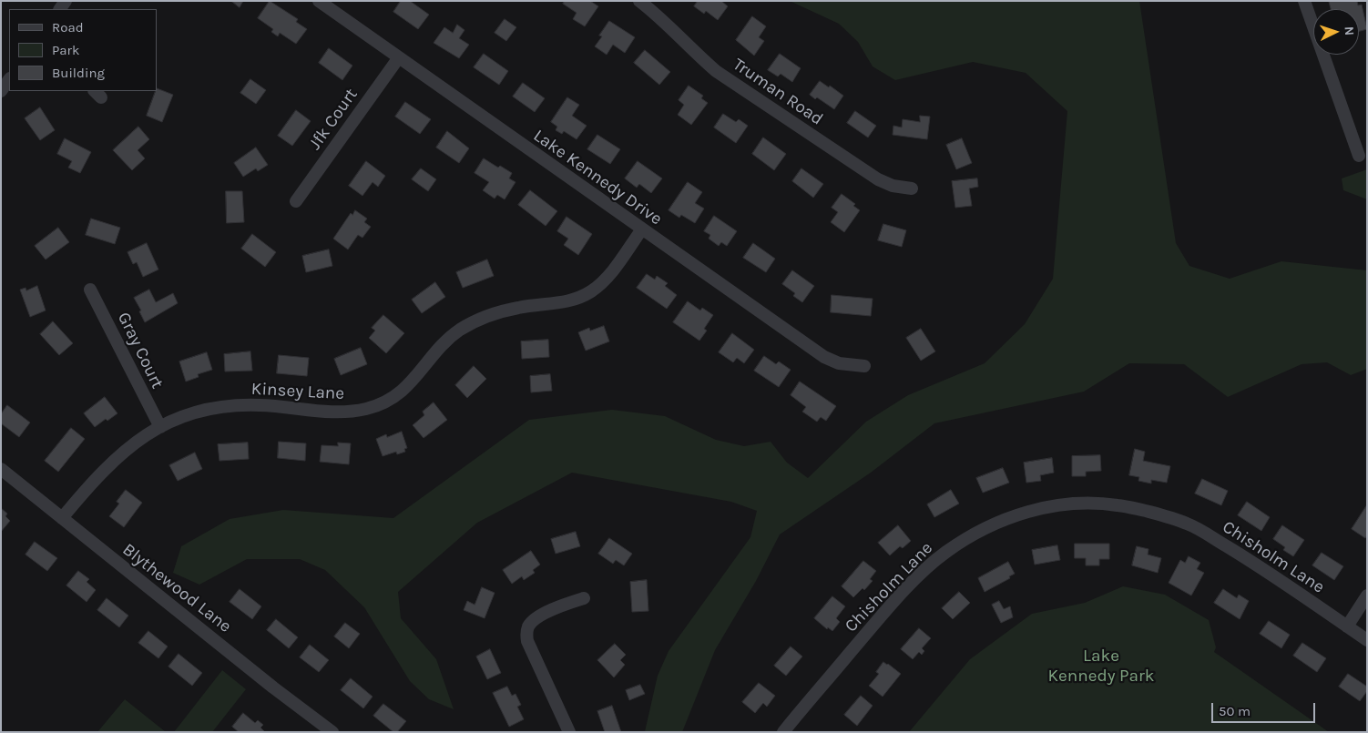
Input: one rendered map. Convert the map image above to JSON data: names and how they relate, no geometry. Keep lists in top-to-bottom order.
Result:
{
  "streets": {
    "street": [
      "Truman Road",
      "Jfk Court",
      "Lake Kennedy Drive",
      "Gray Court",
      "Kinsey Lane",
      "Chisholm Lane",
      "Blythewood Lane"
    ]
  },
  "crossings": [
    ["Jfk Court", "Lake Kennedy Drive"],
    ["Lake Kennedy Drive", "Kinsey Lane"],
    ["Gray Court", "Kinsey Lane"],
    ["Kinsey Lane", "Blythewood Lane"]
  ],
  "parks": ["Lake Kennedy Park"],
  "legend": ["Road", "Park", "Building"],
  "scale_bar": "50 m",
  "north": "right"
}
